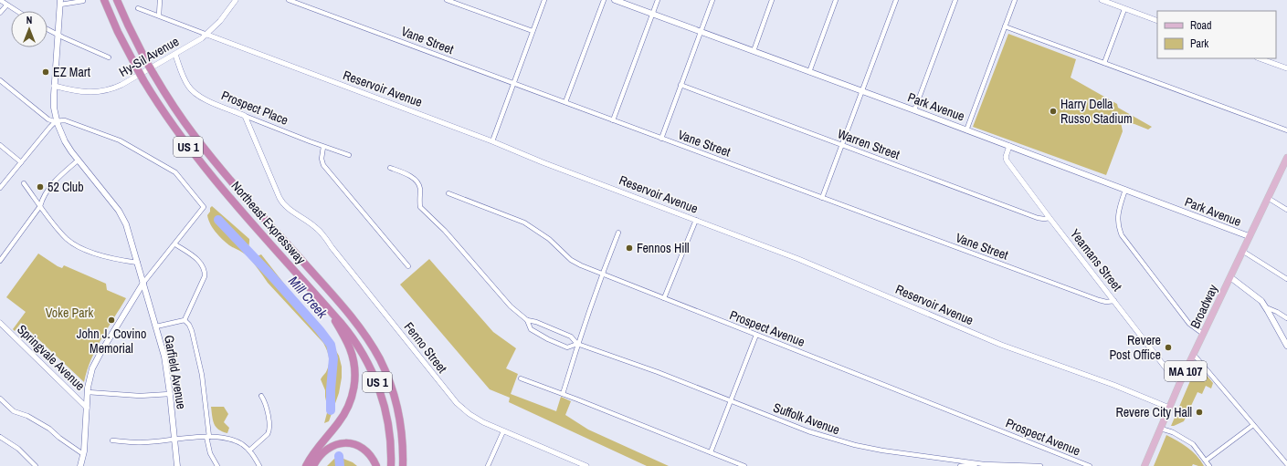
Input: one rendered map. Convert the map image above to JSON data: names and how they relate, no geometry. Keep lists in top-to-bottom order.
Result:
{
  "streets": {
    "highway": ["US 1", "Northeast Expressway"],
    "main road": [
      "Park Avenue",
      "Broadway",
      "MA 107",
      "Garfield Avenue"
    ],
    "street": [
      "Vane Street",
      "Hy-Sil Avenue",
      "Reservoir Avenue",
      "Prospect Place",
      "Warren Street",
      "Yeamans Street",
      "Prospect Avenue",
      "Fenno Street",
      "Springvale Avenue",
      "Suffolk Avenue"
    ]
  },
  "crossings": [
    ["Vane Street", "Yeamans Street"],
    ["Hy-Sil Avenue", "Reservoir Avenue"],
    ["Hy-Sil Avenue", "Prospect Place"],
    ["Hy-Sil Avenue", "Garfield Avenue"],
    ["Reservoir Avenue", "Broadway"],
    ["Park Avenue", "Yeamans Street"],
    ["Park Avenue", "Broadway"],
    ["Prospect Place", "Fenno Street"],
    ["Warren Street", "Yeamans Street"],
    ["Yeamans Street", "Broadway"]
  ],
  "water": ["Mill Creek"],
  "parks": ["Voke Park"],
  "places": [
    "EZ Mart",
    "Harry Della Russo Stadium",
    "52 Club",
    "Fennos Hill",
    "John J. Covino Memorial",
    "Revere Post Office",
    "Revere City Hall"
  ],
  "legend": ["Road", "Park"],
  "north": "top"
}
